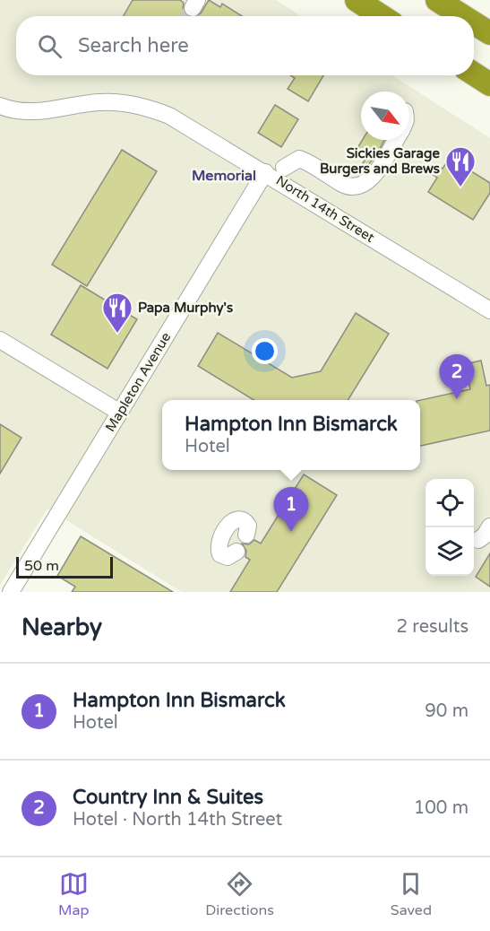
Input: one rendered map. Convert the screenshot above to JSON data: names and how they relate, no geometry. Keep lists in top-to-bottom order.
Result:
{
  "streets": {
    "street": ["North 14th Street", "Mapleton Avenue"]
  },
  "crossings": [
    ["North 14th Street", "Mapleton Avenue"]
  ],
  "districts": ["Memorial"],
  "places": {
    "restaurant": ["Sickies Garage Burgers and Brews", "Papa Murphy's"]
  },
  "scale_bar": "50 m",
  "north": "bottom right",
  "page": {
    "search": "Search here",
    "pins": ["2", "1"],
    "popup": ["Hampton Inn Bismarck", "Hotel"],
    "scale": "50 m",
    "heading": ["Nearby", "2 results"],
    "list": [
      {
        "mark": "1",
        "name": "Hampton Inn Bismarck",
        "note": "Hotel",
        "value": "90 m"
      },
      {
        "mark": "2",
        "name": "Country Inn & Suites",
        "note": "Hotel · North 14th Street",
        "value": "100 m"
      }
    ],
    "nav": ["Map", "Directions", "Saved"]
  }
}
